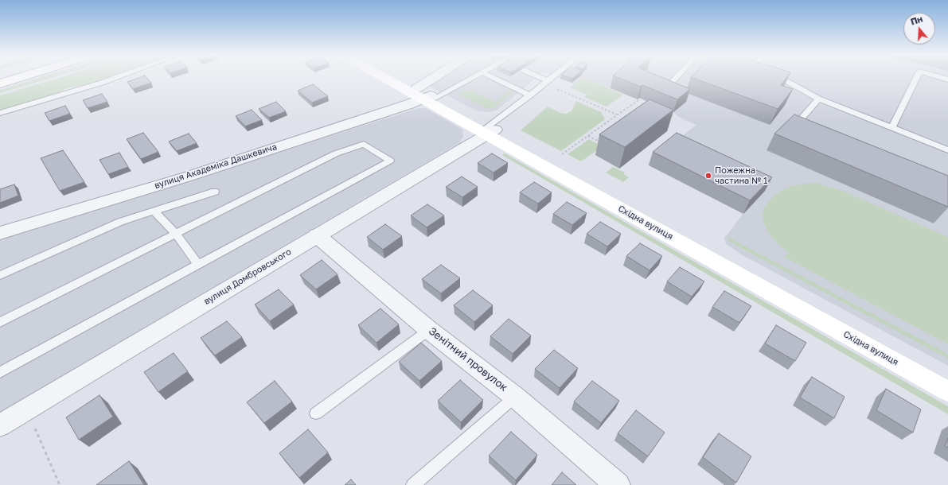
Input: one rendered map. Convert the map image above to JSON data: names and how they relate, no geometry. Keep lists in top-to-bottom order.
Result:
{
  "streets": {
    "main road": ["Східна вулиця"],
    "street": ["вулиця Академіка Дашкевича", "вулиця Домбровського", "Зенітний провулок"]
  },
  "crossings": [
    ["вулиця Академіка Дашкевича", "Східна вулиця"],
    ["Східна вулиця", "вулиця Домбровського"],
    ["вулиця Домбровського", "Зенітний провулок"]
  ],
  "places": ["Пожежна частина № 1"],
  "north": "top"
}
